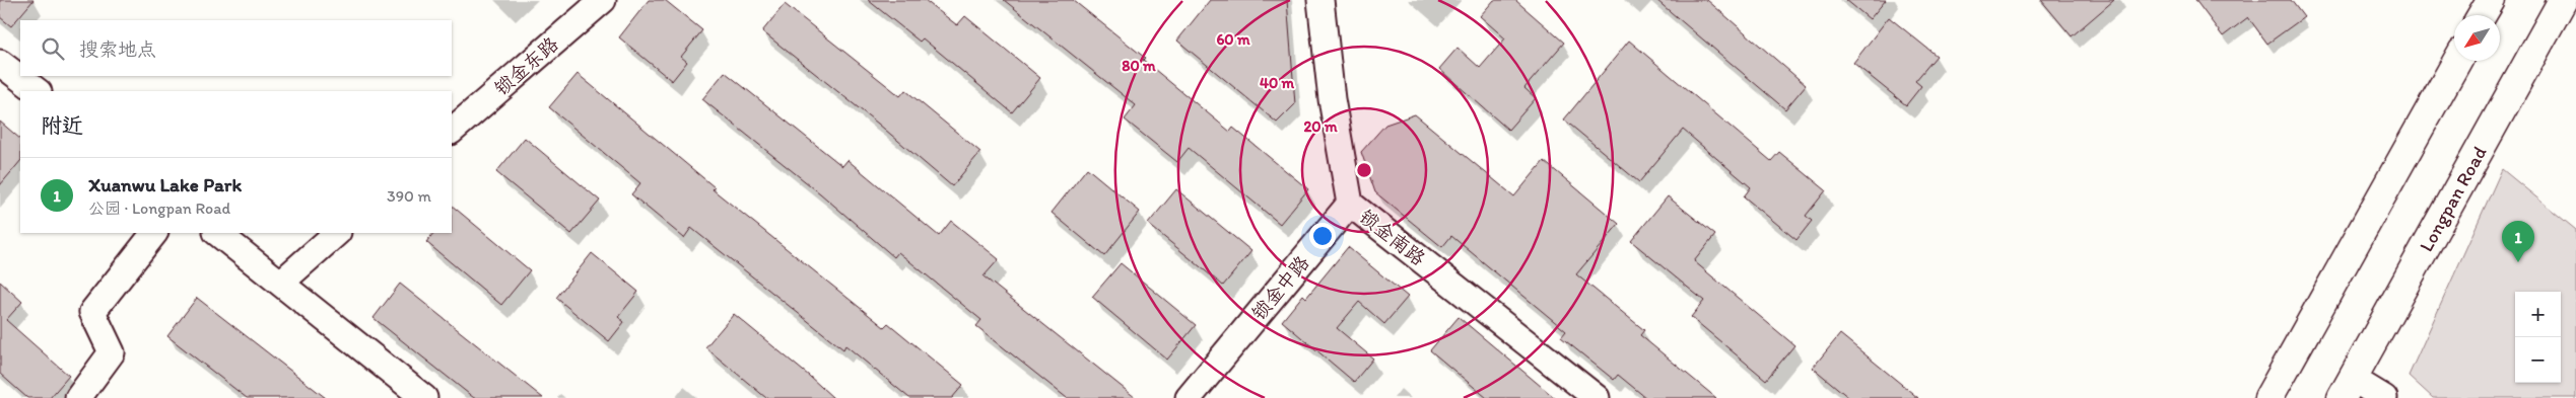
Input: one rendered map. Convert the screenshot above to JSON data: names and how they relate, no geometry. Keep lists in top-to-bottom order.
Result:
{
  "streets": {
    "main road": ["Longpan Road"],
    "street": ["锁金东路", "锁金南路", "锁金中路"]
  },
  "crossings": [
    ["锁金南路", "锁金中路"]
  ],
  "north": "bottom left",
  "page": {
    "search": "搜索地点",
    "heading": "附近",
    "list": [
      {
        "mark": "1",
        "name": "Xuanwu Lake Park",
        "note": "公园 · Longpan Road",
        "value": "390 m"
      }
    ],
    "pins": "1",
    "map_buttons": ["+", "−"]
  },
  "rings": [
    "60 m",
    "80 m",
    "40 m",
    "20 m"
  ]
}
